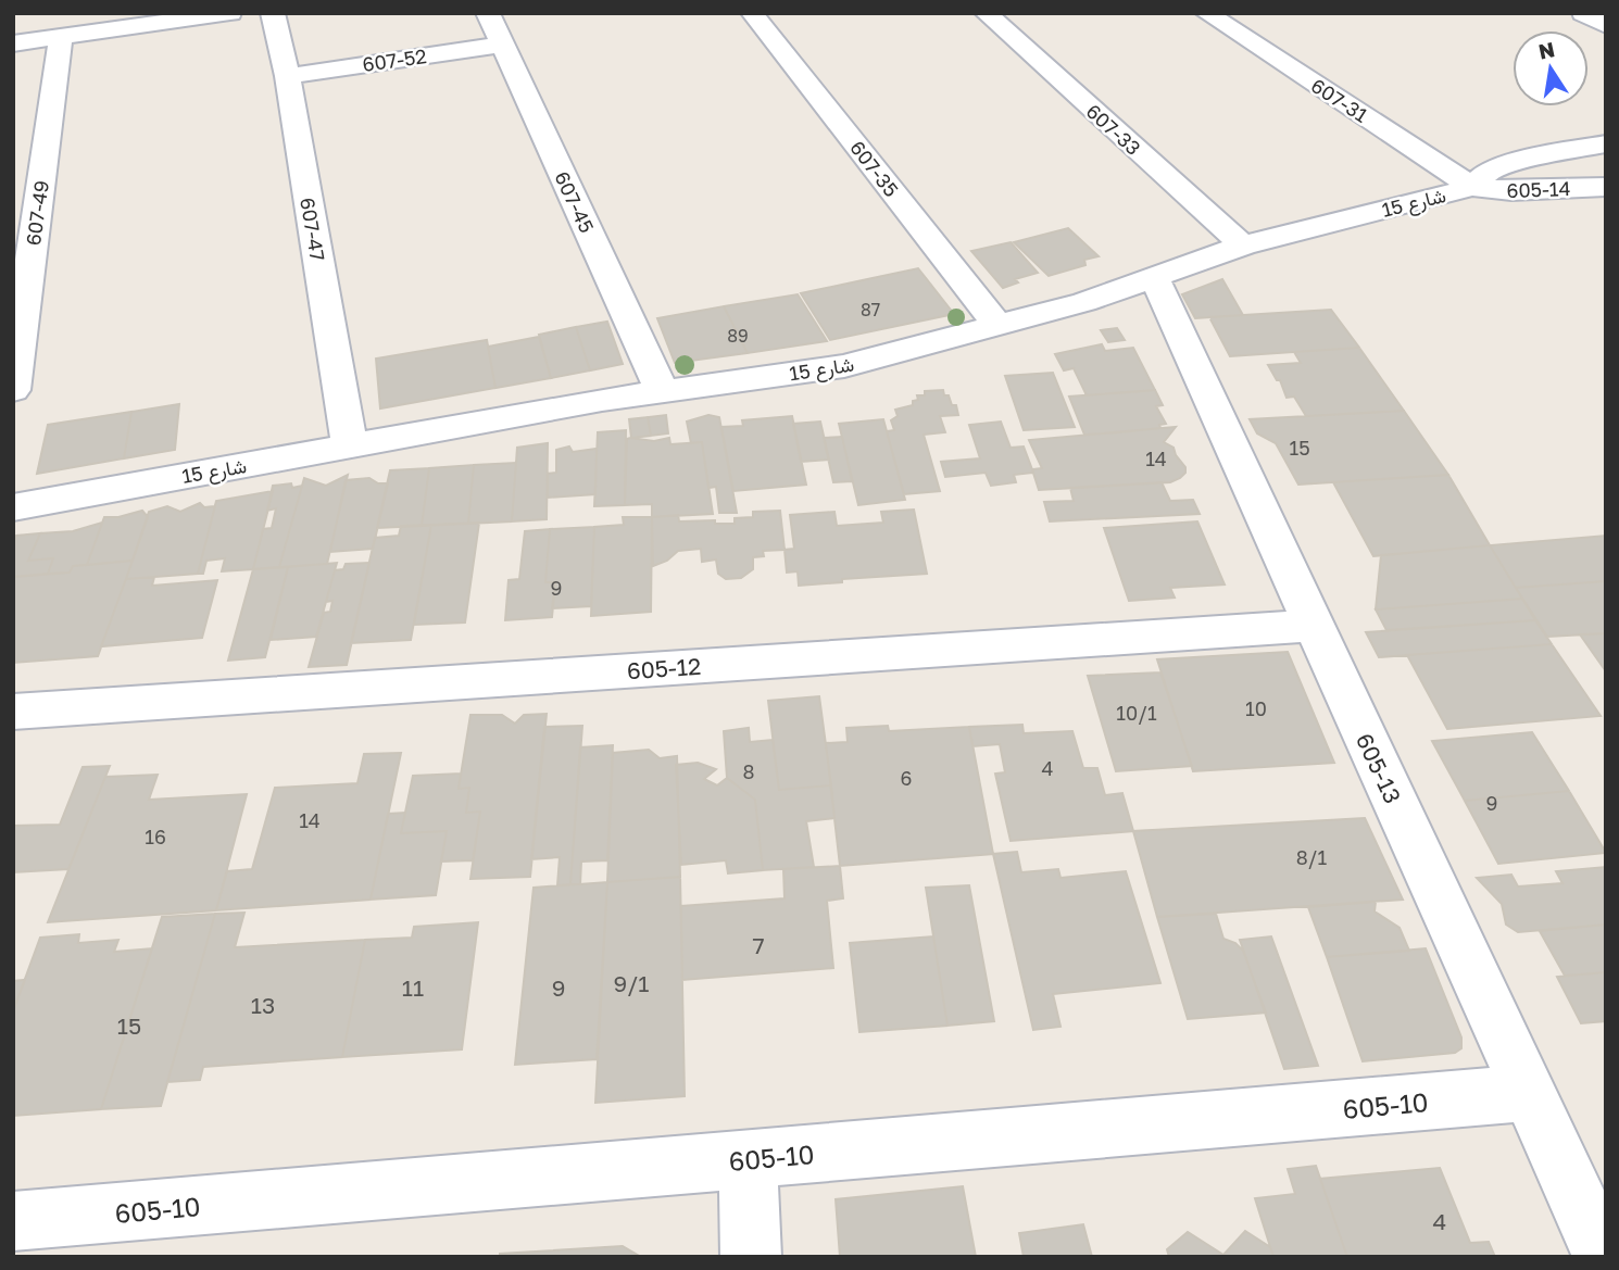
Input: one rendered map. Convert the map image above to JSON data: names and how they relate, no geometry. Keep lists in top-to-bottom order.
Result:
{
  "streets": {
    "street": [
      "607-52",
      "607-31",
      "607-33",
      "607-35",
      "605-14",
      "607-45",
      "شارع 15",
      "607-49",
      "607-47",
      "605-12",
      "605-13",
      "605-10"
    ]
  },
  "crossings": [
    ["607-52", "607-45"],
    ["607-52", "607-47"],
    ["607-31", "605-14"],
    ["607-31", "شارع 15"],
    ["607-33", "شارع 15"],
    ["607-35", "شارع 15"],
    ["605-14", "شارع 15"],
    ["607-45", "شارع 15"],
    ["شارع 15", "607-47"],
    ["شارع 15", "605-13"],
    ["605-12", "605-13"],
    ["605-13", "605-10"]
  ],
  "house_numbers": [
    "87",
    "89",
    "15",
    "14",
    "9",
    "10",
    "10/1",
    "4",
    "8",
    "6",
    "9",
    "14",
    "16",
    "8/1",
    "7",
    "9/1",
    "11",
    "9",
    "13",
    "15",
    "4"
  ],
  "north": "top"
}
